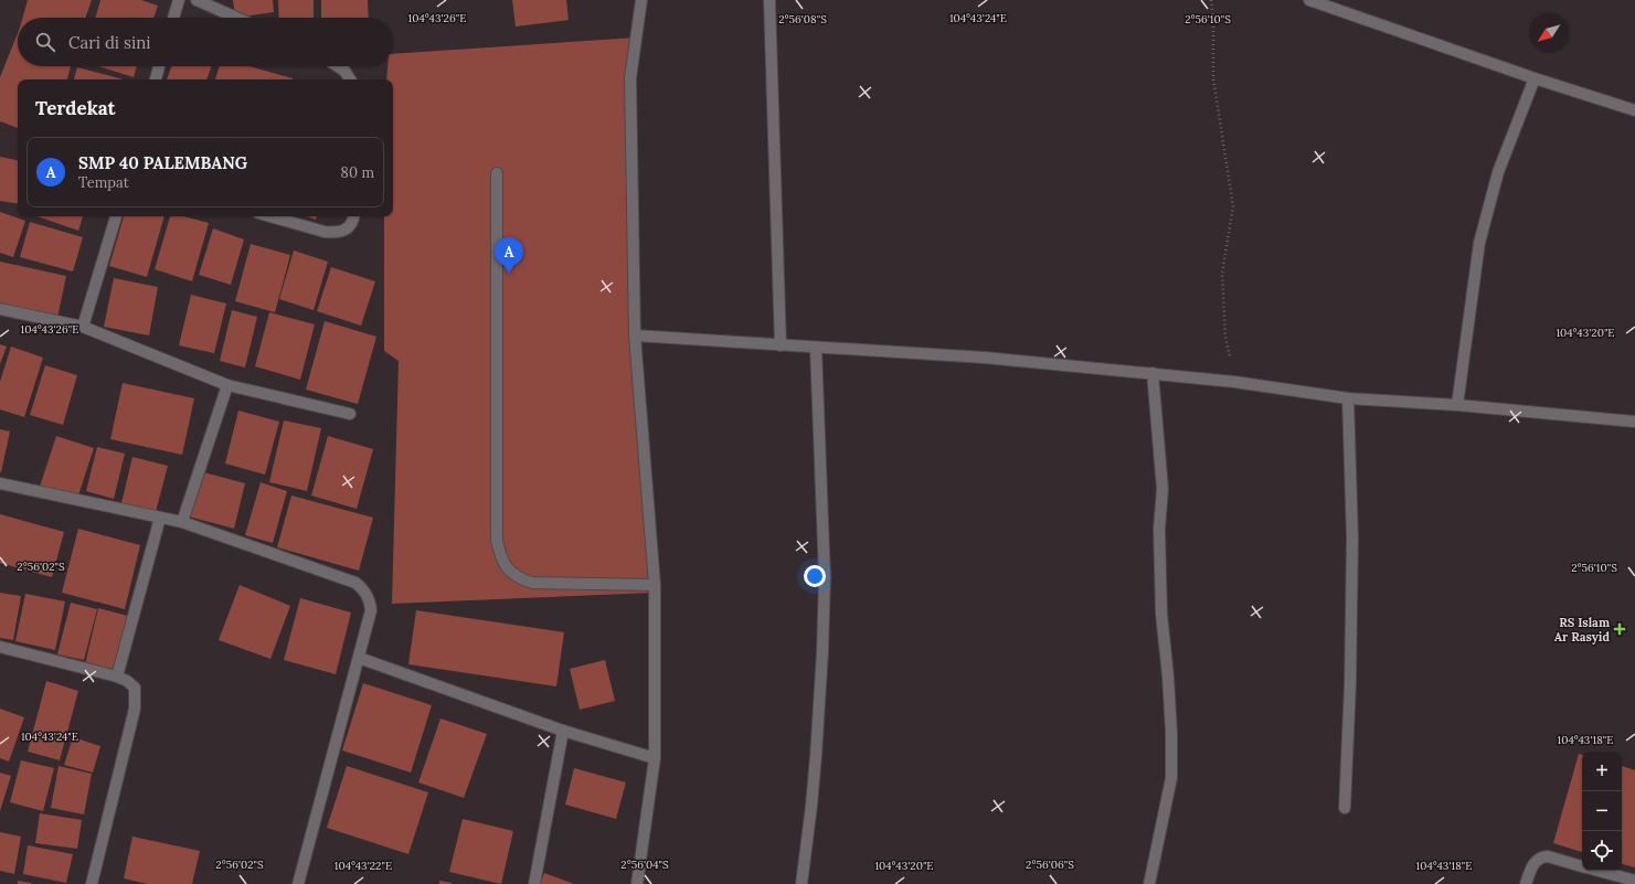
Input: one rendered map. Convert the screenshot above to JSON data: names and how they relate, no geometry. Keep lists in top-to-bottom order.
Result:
{
  "places": {
    "health": ["RS Islam Ar Rasyid"]
  },
  "north": "bottom left",
  "page": {
    "search": "Cari di sini",
    "heading": "Terdekat",
    "list": [
      {
        "mark": "A",
        "name": "SMP 40 PALEMBANG",
        "note": "Tempat",
        "value": "80 m"
      }
    ],
    "pins": "A",
    "map_buttons": ["+", "−"]
  },
  "coordinates": [
    "104°43'26\"E",
    "104°43'24\"E",
    "2°56'08\"S",
    "2°56'10\"S",
    "104°43'20\"E",
    "2°56'02\"S",
    "104°43'18\"E",
    "2°56'04\"S",
    "2°56'06\"S",
    "104°43'22\"E"
  ]
}
